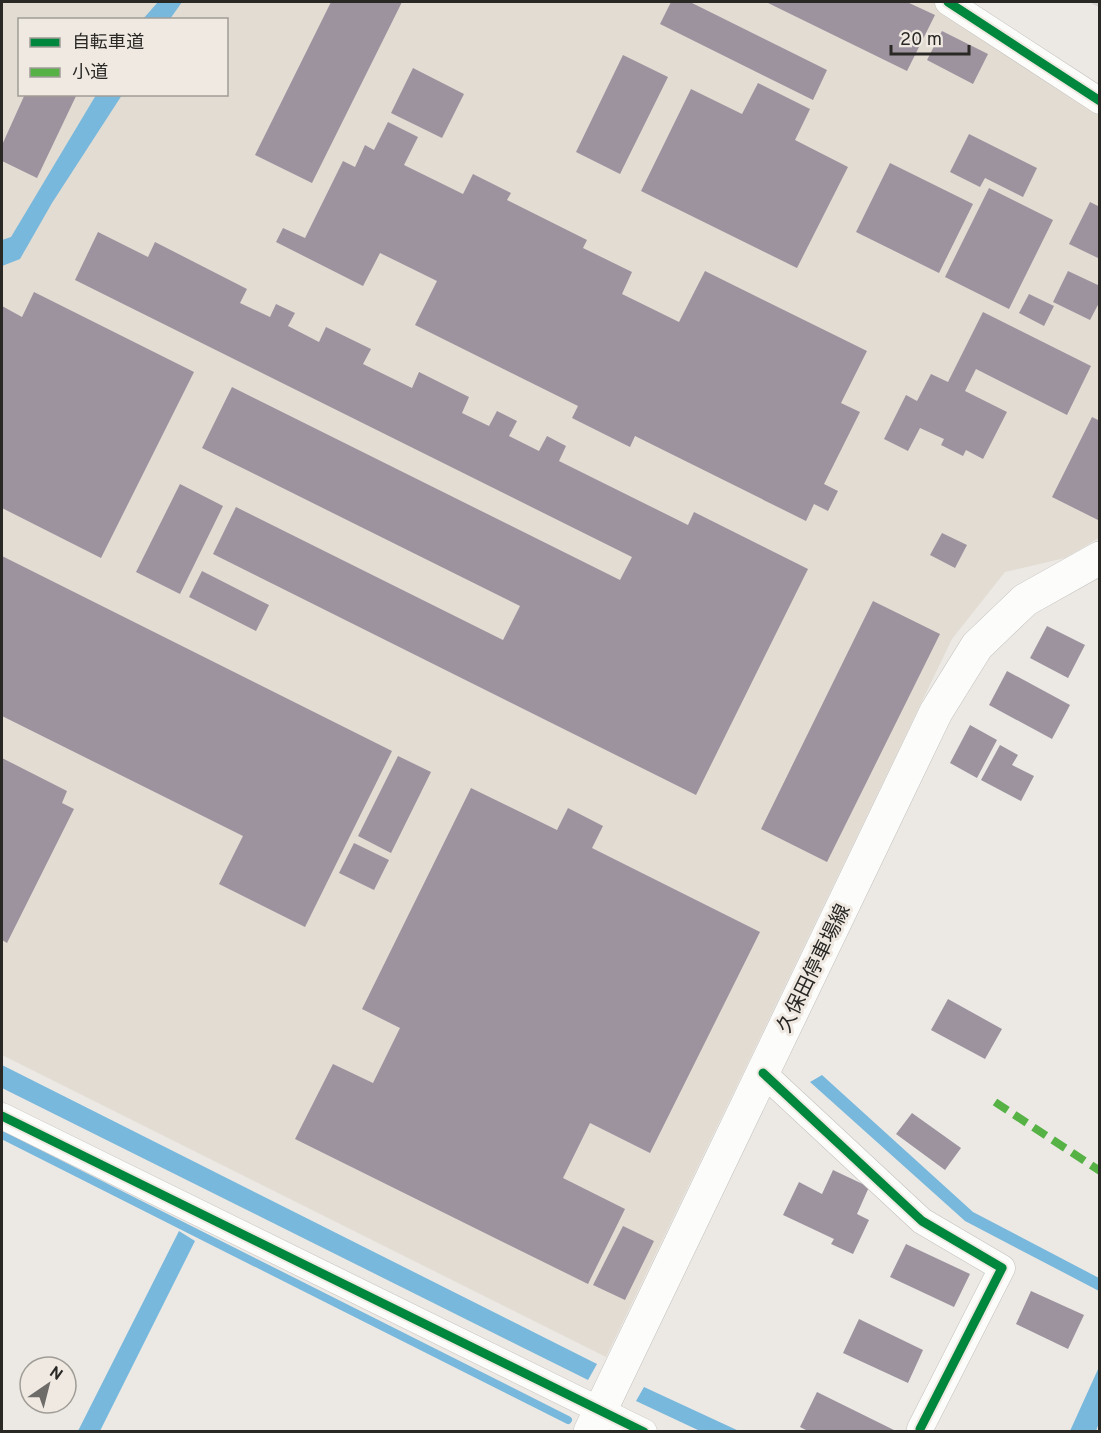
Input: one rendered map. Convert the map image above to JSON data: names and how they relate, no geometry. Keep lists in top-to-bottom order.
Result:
{
  "streets": {
    "main road": ["久保田停車場線"]
  },
  "legend": ["自転車道", "小道"],
  "scale_bar": "20 m",
  "north": "top right"
}
